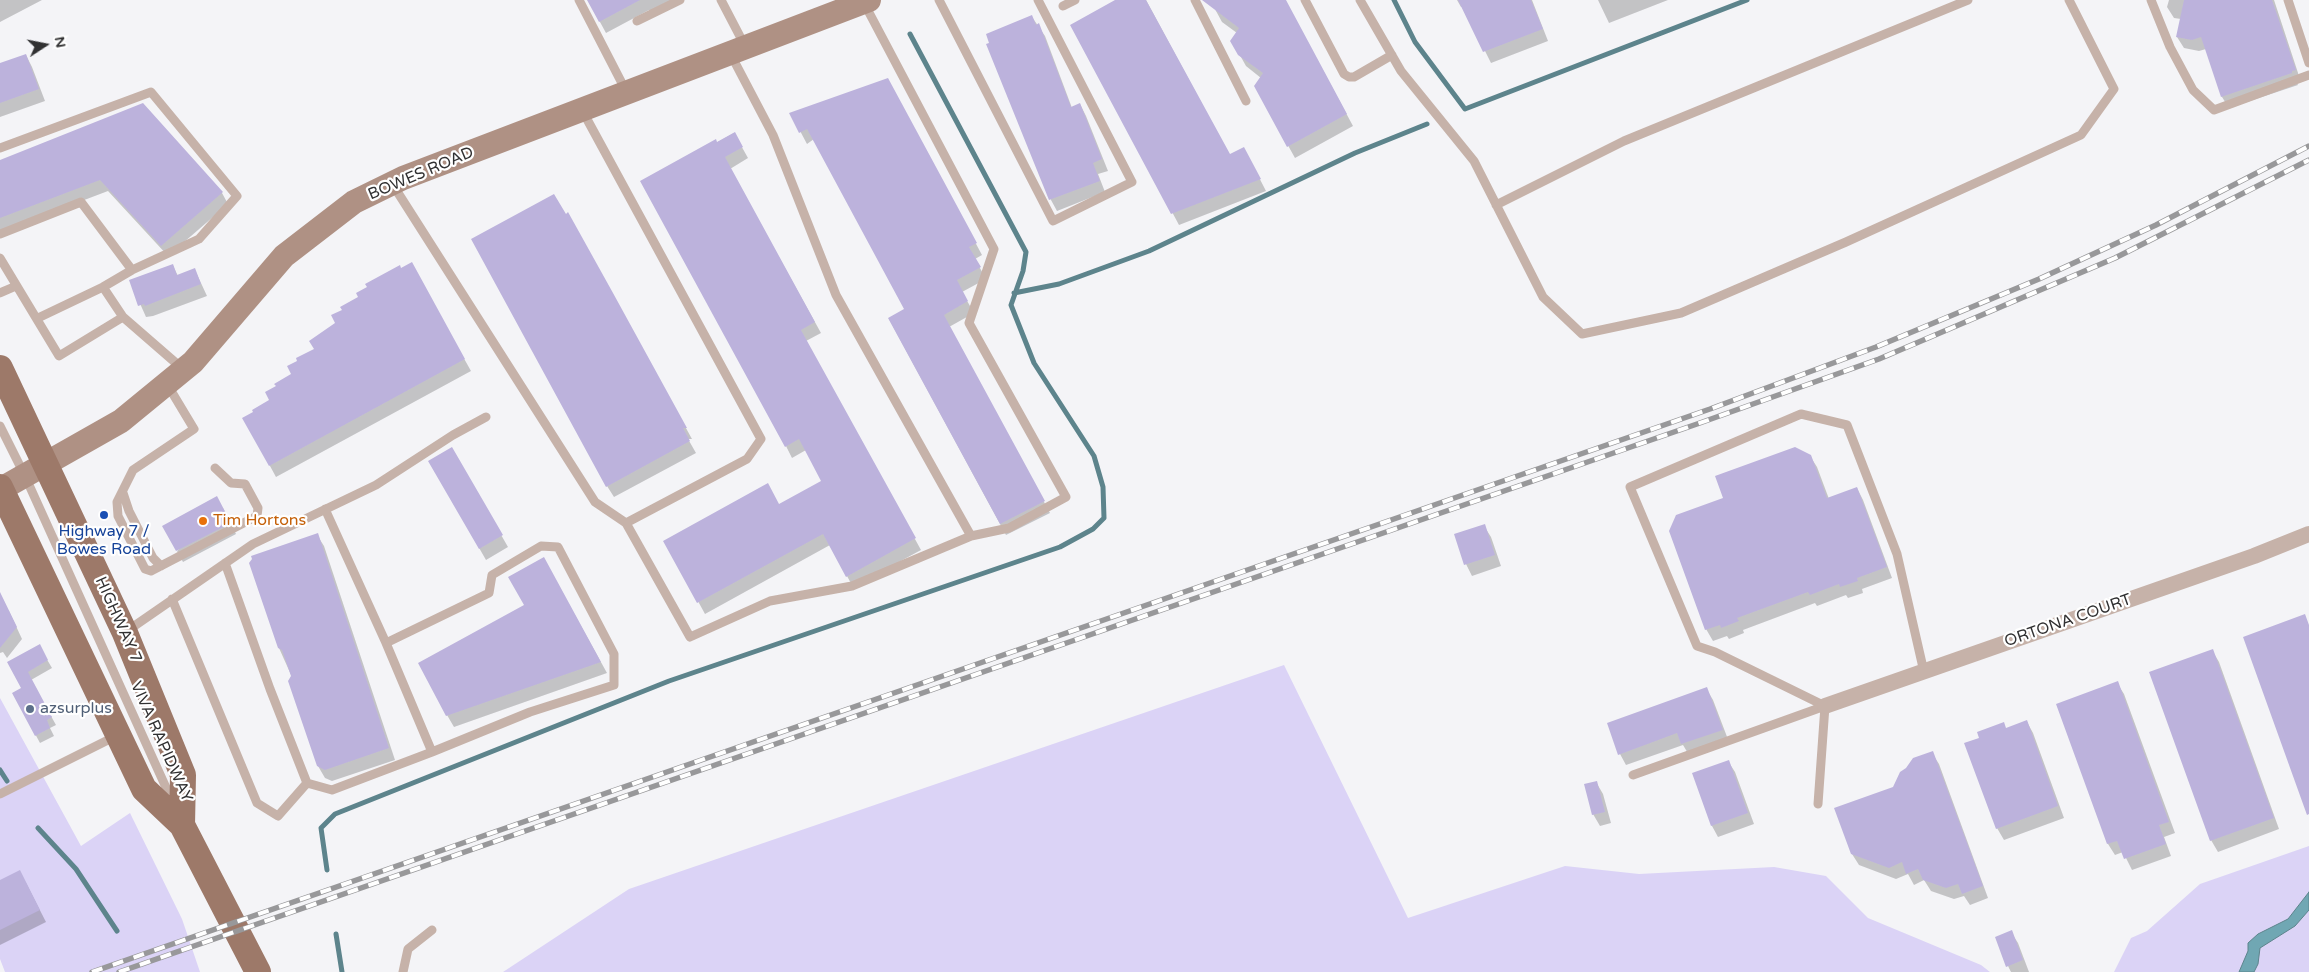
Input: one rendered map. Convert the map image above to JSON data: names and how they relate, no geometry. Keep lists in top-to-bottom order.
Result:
{
  "streets": {
    "main road": ["HIGHWAY 7"],
    "street": ["BOWES ROAD", "ORTONA COURT"],
    "lane": ["VIVA RAPIDWAY"]
  },
  "crossings": [
    ["BOWES ROAD", "HIGHWAY 7"],
    ["BOWES ROAD", "VIVA RAPIDWAY"],
    ["HIGHWAY 7", "VIVA RAPIDWAY"]
  ],
  "places": ["Highway 7 / Bowes Road", "Tim Hortons", "azsurplus"],
  "north": "right"
}
